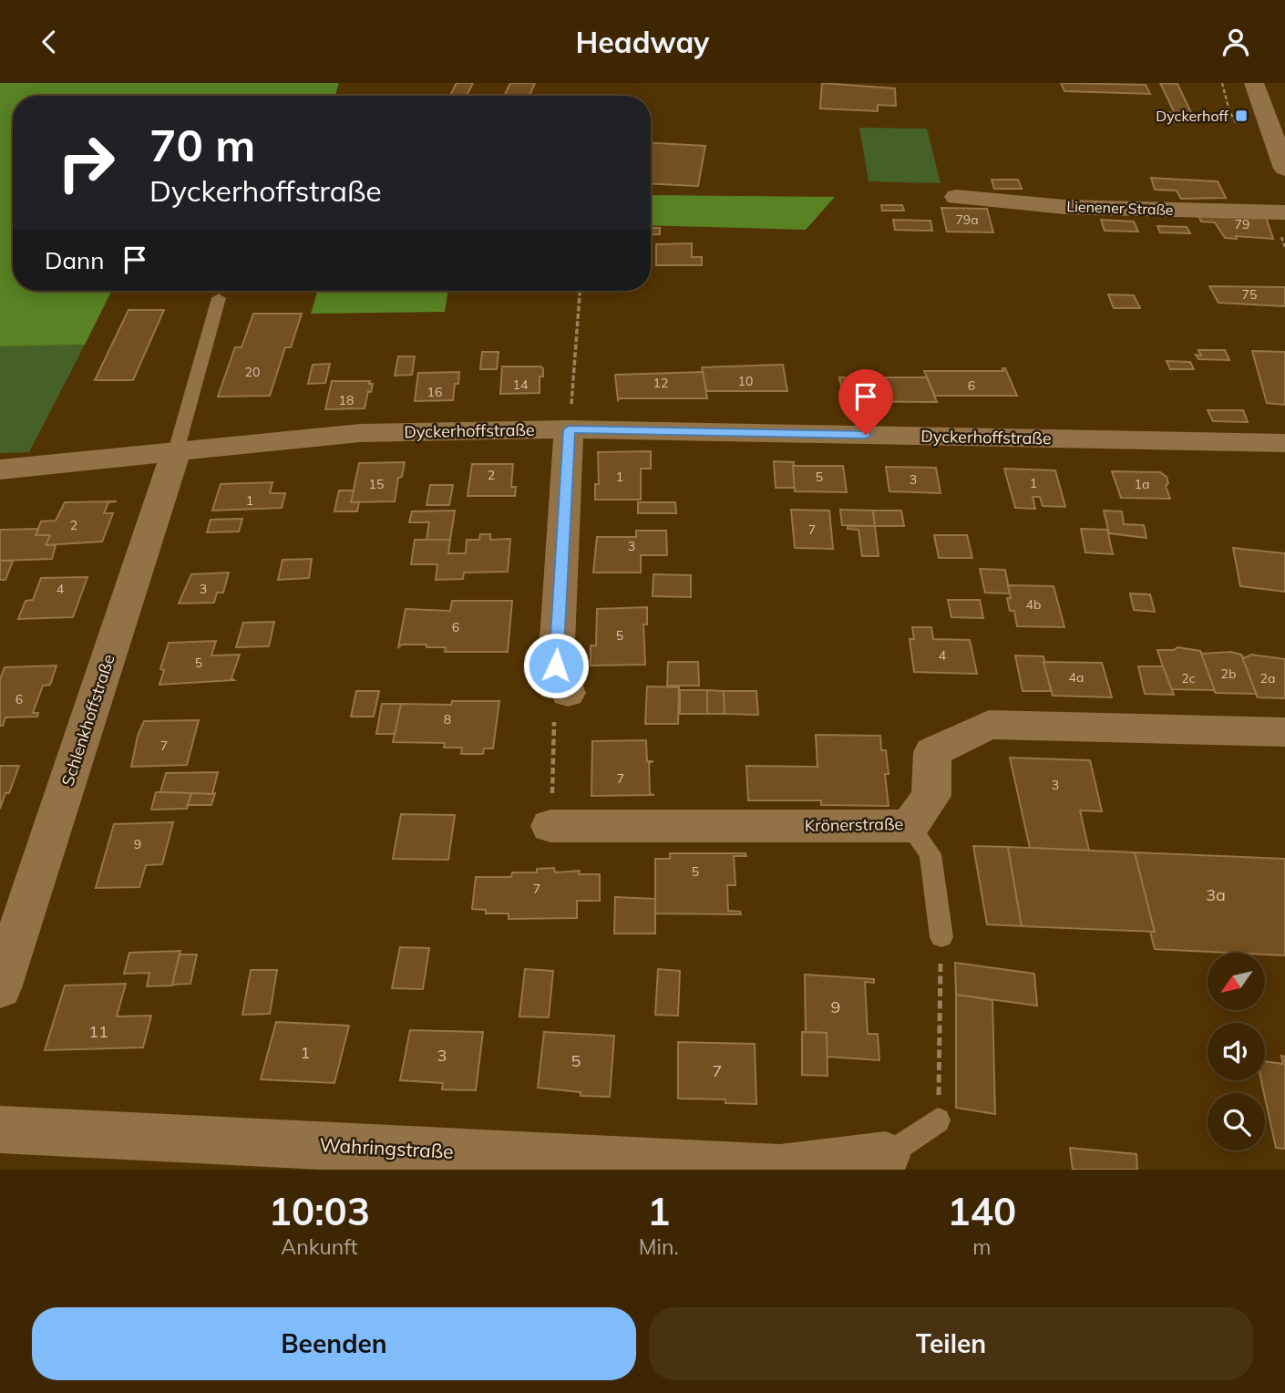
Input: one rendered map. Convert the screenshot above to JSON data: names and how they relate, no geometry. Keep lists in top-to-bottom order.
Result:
{
  "streets": {
    "street": [
      "Lienener Straße",
      "Dyckerhoffstraße",
      "Schlenkhoffstraße",
      "Krönerstraße",
      "Wahringstraße"
    ]
  },
  "crossings": [
    ["Dyckerhoffstraße", "Schlenkhoffstraße"]
  ],
  "places": {
    "transit": ["Dyckerhoff"]
  },
  "house_numbers": [
    "79a",
    "79",
    "75",
    "20",
    "10",
    "12",
    "14",
    "6",
    "16",
    "18",
    "2",
    "1",
    "5",
    "3",
    "1",
    "15",
    "1a",
    "1",
    "2",
    "7",
    "3",
    "4",
    "3",
    "4b",
    "6",
    "5",
    "4",
    "5",
    "2b",
    "4a",
    "2c",
    "2a",
    "6",
    "8",
    "7",
    "7",
    "3",
    "9",
    "5",
    "7",
    "3a",
    "9",
    "11",
    "1",
    "3",
    "5",
    "7"
  ],
  "north": "bottom left",
  "page": {
    "header": "Headway",
    "turn": ["70 m", "Dyckerhoffstraße"],
    "then": "Dann",
    "eta": [
      "10:03",
      "Ankunft",
      "1",
      "Min.",
      "140",
      "m"
    ],
    "buttons": ["Beenden", "Teilen"]
  }
}
